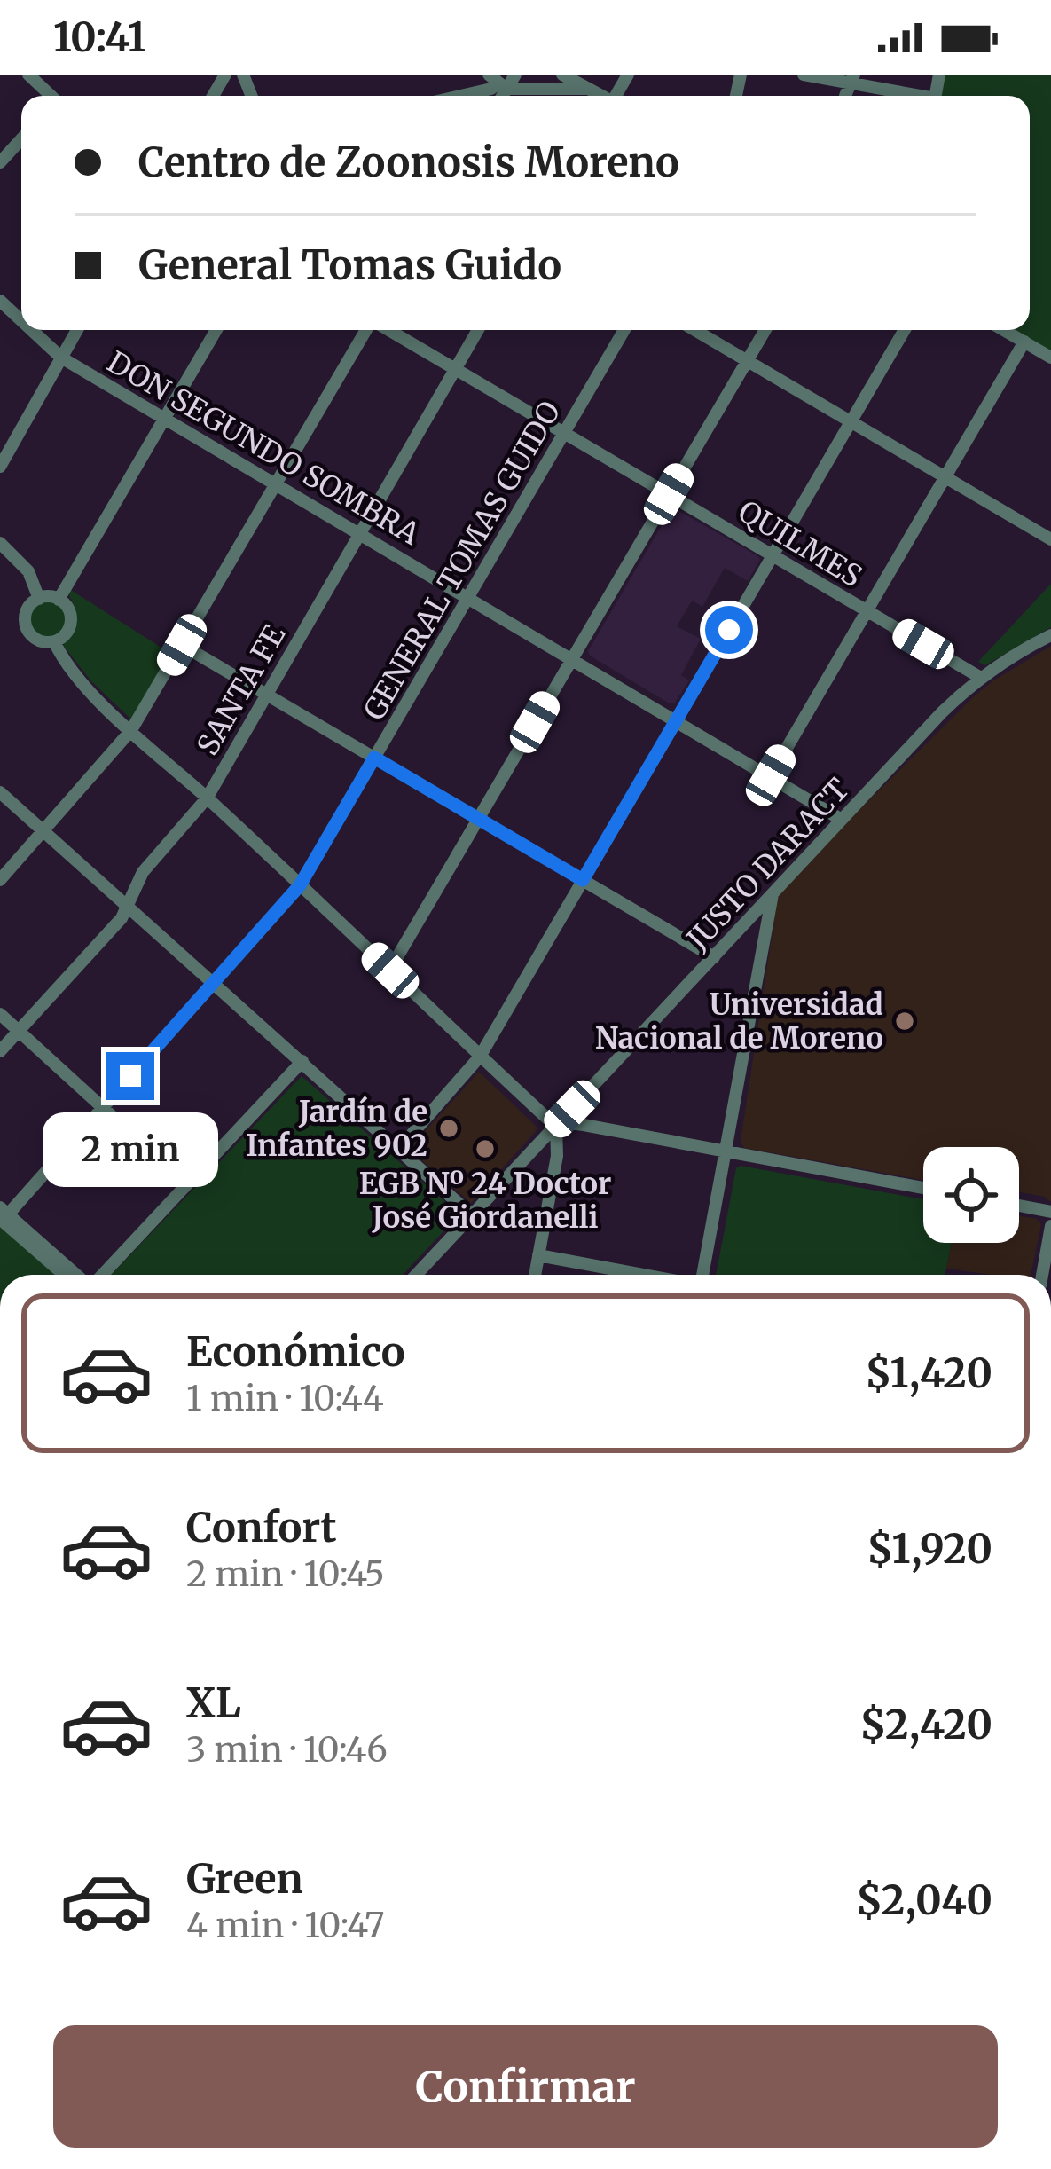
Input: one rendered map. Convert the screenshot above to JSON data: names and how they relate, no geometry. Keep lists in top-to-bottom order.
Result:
{
  "streets": {
    "street": [
      "DON SEGUNDO SOMBRA",
      "QUILMES",
      "GENERAL TOMAS GUIDO",
      "SANTA FE",
      "JUSTO DARACT"
    ]
  },
  "crossings": [
    ["DON SEGUNDO SOMBRA", "GENERAL TOMAS GUIDO"],
    ["DON SEGUNDO SOMBRA", "SANTA FE"],
    ["DON SEGUNDO SOMBRA", "JUSTO DARACT"],
    ["QUILMES", "GENERAL TOMAS GUIDO"],
    ["QUILMES", "SANTA FE"],
    ["QUILMES", "JUSTO DARACT"]
  ],
  "places": ["Universidad Nacional de Moreno", "Jardín de Infantes 902", "EGB Nº 24 Doctor José Giordanelli"],
  "page": {
    "status": "10:41",
    "banner": ["Centro de Zoonosis Moreno", "General Tomas Guido"],
    "bubble": "2 min",
    "list": [
      {
        "name": "Económico",
        "note": "1 min · 10:44",
        "value": "$1,420"
      },
      {
        "name": "Confort",
        "note": "2 min · 10:45",
        "value": "$1,920"
      },
      {
        "name": "XL",
        "note": "3 min · 10:46",
        "value": "$2,420"
      },
      {
        "name": "Green",
        "note": "4 min · 10:47",
        "value": "$2,040"
      }
    ],
    "buttons": "Confirmar"
  }
}
